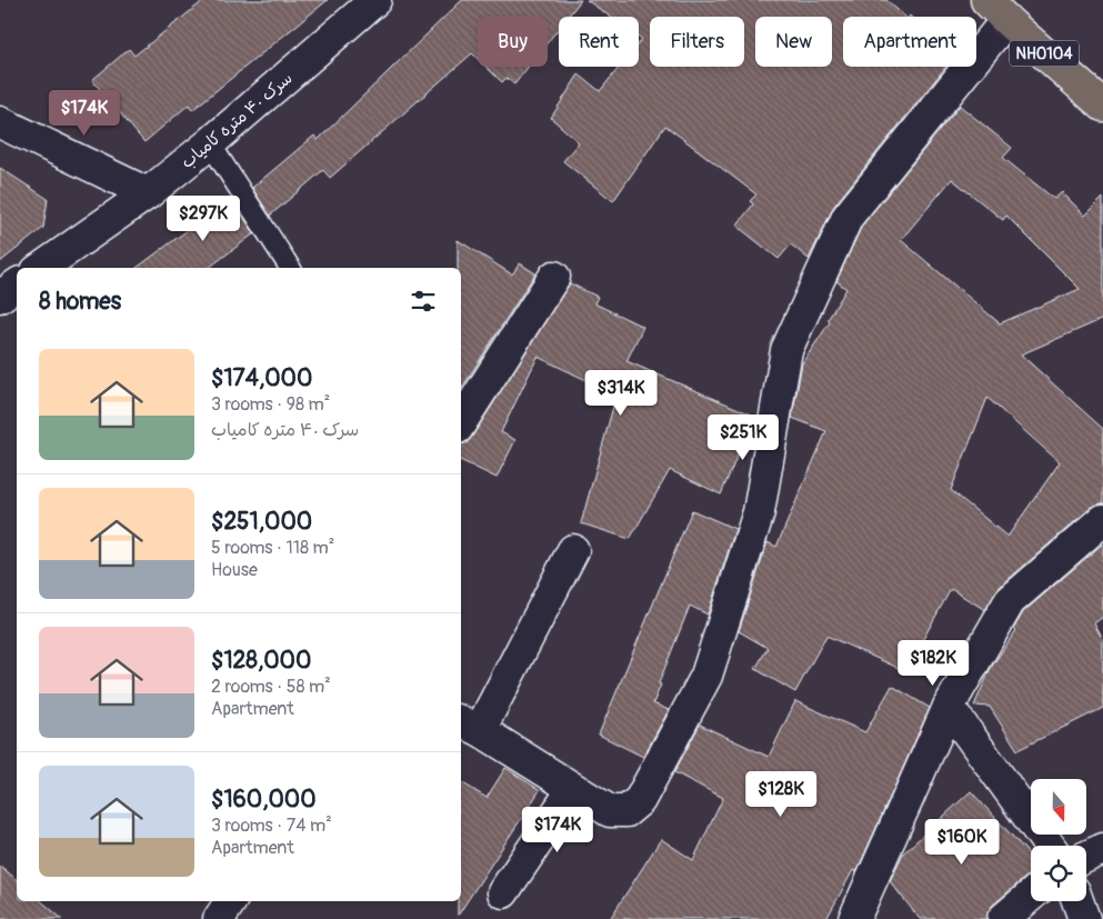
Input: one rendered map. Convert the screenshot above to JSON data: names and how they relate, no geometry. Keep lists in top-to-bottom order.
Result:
{
  "streets": {
    "highway": ["NH0104"],
    "street": ["سرک ۴۰ متره کامیاب"]
  },
  "north": "bottom",
  "page": {
    "chip": [
      "Buy",
      "Rent",
      "Filters",
      "New",
      "Apartment"
    ],
    "price": [
      "$174K",
      "$297K",
      "$314K",
      "$251K",
      "$182K",
      "$128K",
      "$174K",
      "$160K"
    ],
    "heading": "8 homes",
    "list": [
      {
        "name": "$174,000",
        "note": "3 rooms · 98 m² · سرک ۴۰ متره کامیاب"
      },
      {
        "name": "$251,000",
        "note": "5 rooms · 118 m² · House"
      },
      {
        "name": "$128,000",
        "note": "2 rooms · 58 m² · Apartment"
      },
      {
        "name": "$160,000",
        "note": "3 rooms · 74 m² · Apartment"
      }
    ]
  }
}
